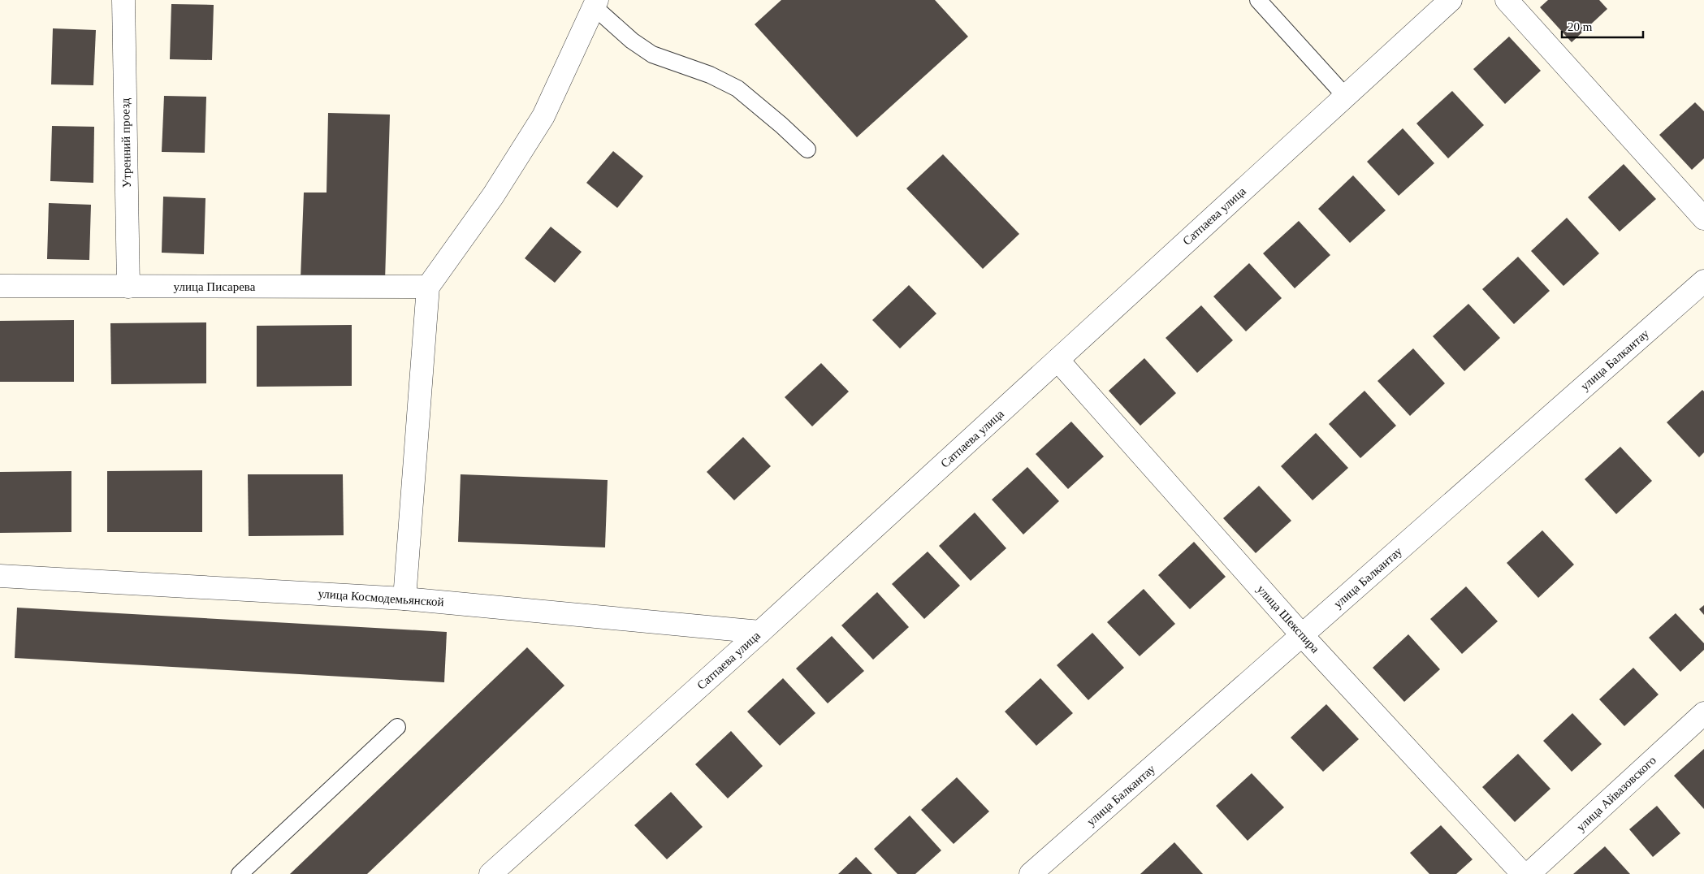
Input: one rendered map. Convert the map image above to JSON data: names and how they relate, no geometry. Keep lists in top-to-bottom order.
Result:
{
  "streets": {
    "street": [
      "Утренний проезд",
      "Сатпаева улица",
      "улица Писарева",
      "улица Балкантау",
      "улица Космодемьянской",
      "улица Шекспира",
      "улица Айвазовского"
    ]
  },
  "crossings": [
    ["Утренний проезд", "улица Писарева"],
    ["Сатпаева улица", "улица Космодемьянской"],
    ["Сатпаева улица", "улица Шекспира"],
    ["улица Балкантау", "улица Шекспира"]
  ],
  "scale_bar": "20 m"
}
